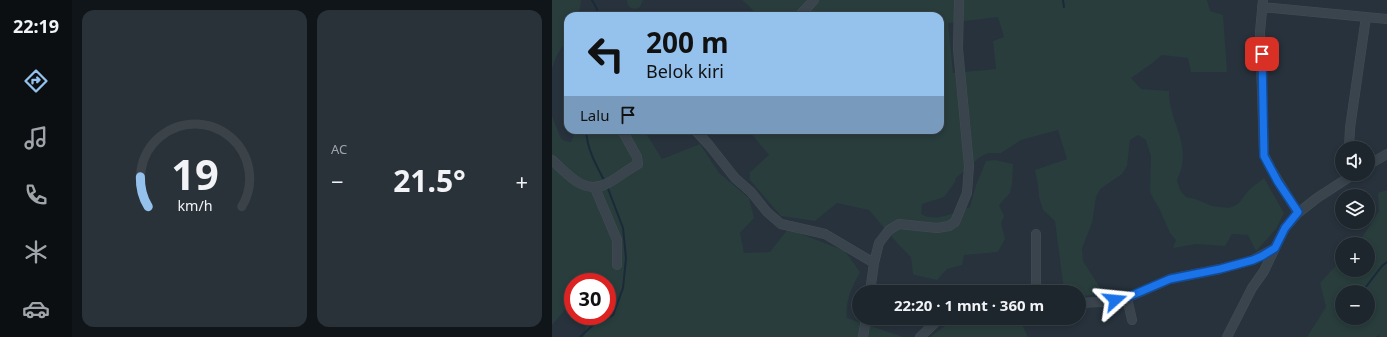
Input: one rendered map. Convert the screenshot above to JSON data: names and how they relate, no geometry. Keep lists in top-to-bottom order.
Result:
{
  "page": {
    "tabs": "22:19",
    "tile": "AC",
    "turn": ["200 m", "Belok kiri"],
    "then": "Lalu",
    "map_buttons": ["+", "−"],
    "heat": ["−", "21.5°", "+"],
    "limit": "30",
    "trip": "22:20 · 1 mnt · 360 m",
    "gauge": ["19", "km/h"]
  }
}
